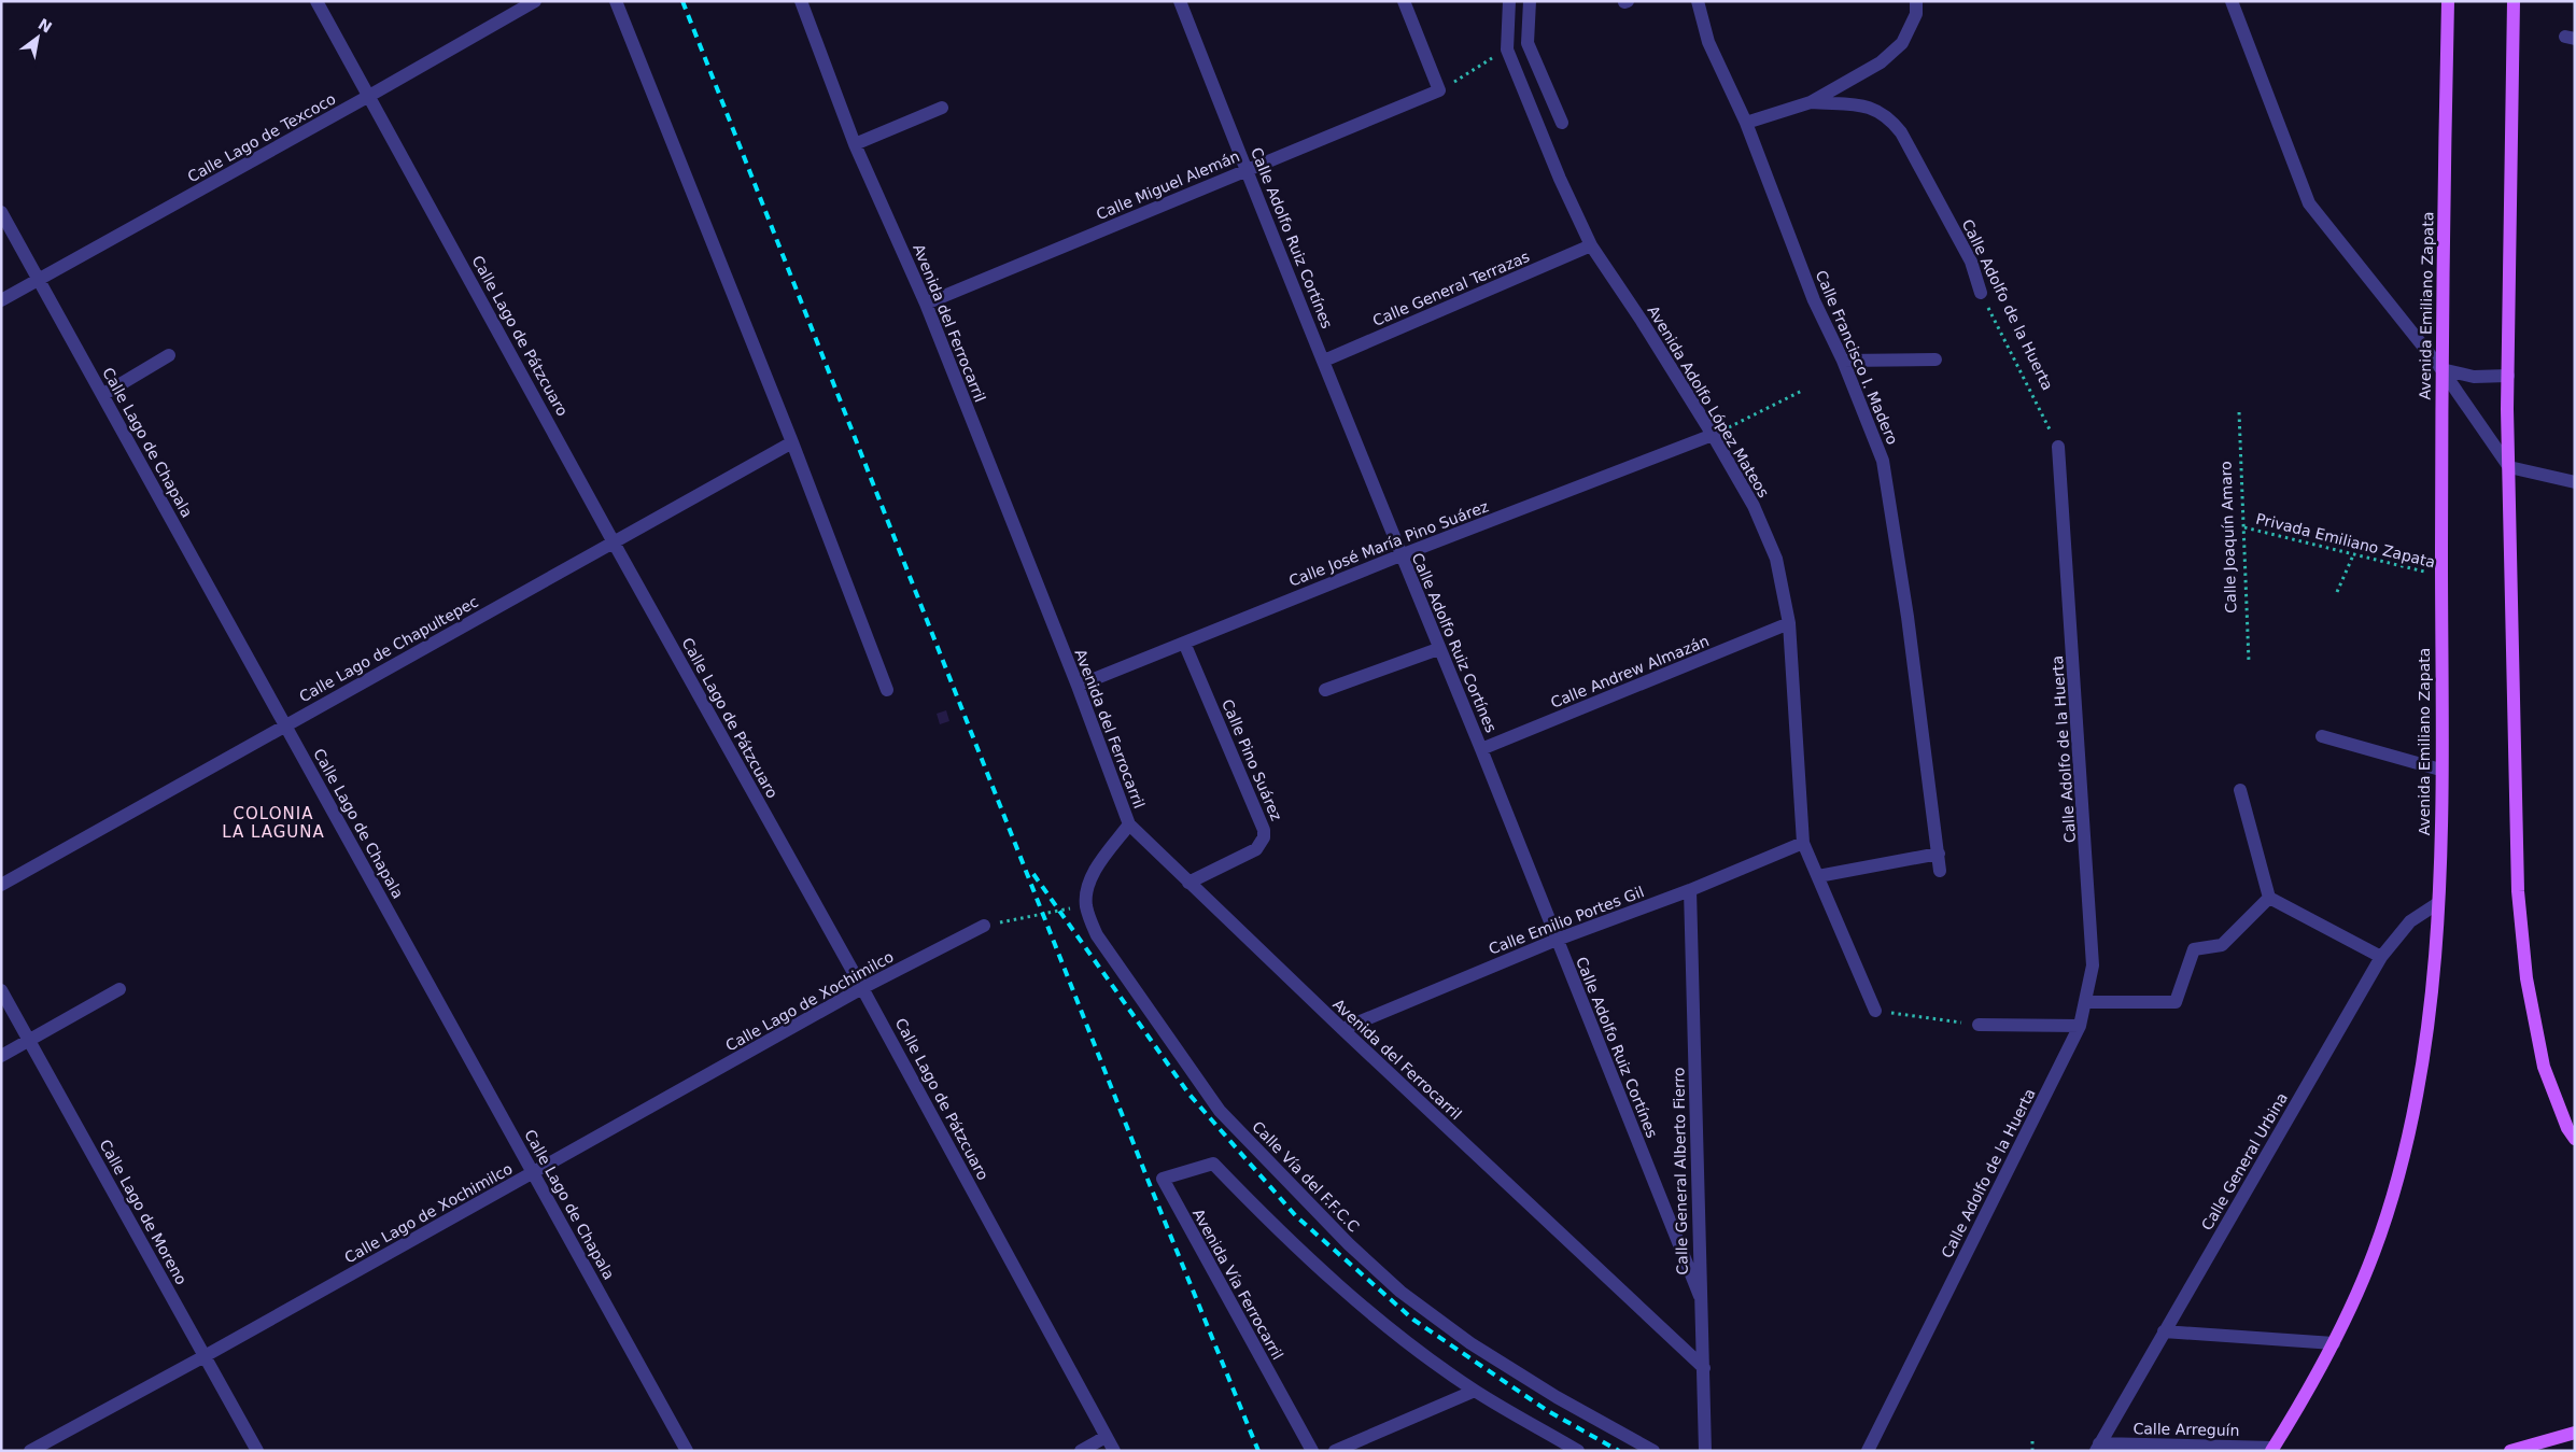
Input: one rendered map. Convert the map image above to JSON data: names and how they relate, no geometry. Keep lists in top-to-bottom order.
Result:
{
  "streets": {
    "main road": ["Avenida Emiliano Zapata"],
    "street": [
      "Calle Lago de Texcoco",
      "Calle Miguel Alemán",
      "Calle Adolfo Ruiz Cortínes",
      "Calle General Terrazas",
      "Calle Adolfo de la Huerta",
      "Avenida del Ferrocarril",
      "Calle Lago de Pátzcuaro",
      "Calle Francisco I. Madero",
      "Avenida Adolfo López Mateos",
      "Calle Lago de Chapala",
      "Calle José María Pino Suárez",
      "Calle Lago de Chapultepec",
      "Calle Andrew Almazán",
      "Calle Pino Suárez",
      "Calle Emilio Portes Gil",
      "Calle Lago de Xochimilco",
      "Calle General Urbina",
      "Calle General Alberto Fierro",
      "Calle Vía del F.F.C.C",
      "Calle Lago de Moreno",
      "Avenida Vía Ferrocarril",
      "Calle Arreguín"
    ],
    "path": ["Calle Joaquín Amaro", "Privada Emiliano Zapata"]
  },
  "crossings": [
    ["Calle Lago de Texcoco", "Calle Lago de Pátzcuaro"],
    ["Calle Lago de Texcoco", "Calle Lago de Chapala"],
    ["Calle Miguel Alemán", "Calle Adolfo Ruiz Cortínes"],
    ["Calle Miguel Alemán", "Avenida del Ferrocarril"],
    ["Calle Adolfo Ruiz Cortínes", "Calle General Terrazas"],
    ["Calle Adolfo Ruiz Cortínes", "Calle José María Pino Suárez"],
    ["Calle Adolfo Ruiz Cortínes", "Calle Andrew Almazán"],
    ["Calle Adolfo Ruiz Cortínes", "Calle Emilio Portes Gil"],
    ["Calle Adolfo Ruiz Cortínes", "Calle General Alberto Fierro"],
    ["Calle General Terrazas", "Avenida Adolfo López Mateos"],
    ["Avenida Emiliano Zapata", "Privada Emiliano Zapata"],
    ["Avenida Emiliano Zapata", "Calle General Urbina"],
    ["Avenida Emiliano Zapata", "Calle Arreguín"],
    ["Avenida del Ferrocarril", "Calle José María Pino Suárez"],
    ["Avenida del Ferrocarril", "Calle Pino Suárez"],
    ["Avenida del Ferrocarril", "Calle Emilio Portes Gil"],
    ["Avenida del Ferrocarril", "Calle General Alberto Fierro"],
    ["Avenida del Ferrocarril", "Calle Vía del F.F.C.C"],
    ["Calle Lago de Pátzcuaro", "Calle Lago de Chapultepec"],
    ["Calle Lago de Pátzcuaro", "Calle Lago de Xochimilco"],
    ["Avenida Adolfo López Mateos", "Calle José María Pino Suárez"],
    ["Avenida Adolfo López Mateos", "Calle Andrew Almazán"],
    ["Avenida Adolfo López Mateos", "Calle Emilio Portes Gil"],
    ["Calle Lago de Chapala", "Calle Lago de Chapultepec"],
    ["Calle Lago de Chapala", "Calle Lago de Xochimilco"],
    ["Calle Joaquín Amaro", "Privada Emiliano Zapata"],
    ["Calle José María Pino Suárez", "Calle Pino Suárez"],
    ["Calle Emilio Portes Gil", "Calle General Alberto Fierro"],
    ["Calle Lago de Xochimilco", "Calle Lago de Moreno"],
    ["Calle General Urbina", "Calle Arreguín"]
  ],
  "districts": ["COLONIA LA LAGUNA"],
  "north": "top right"
}
